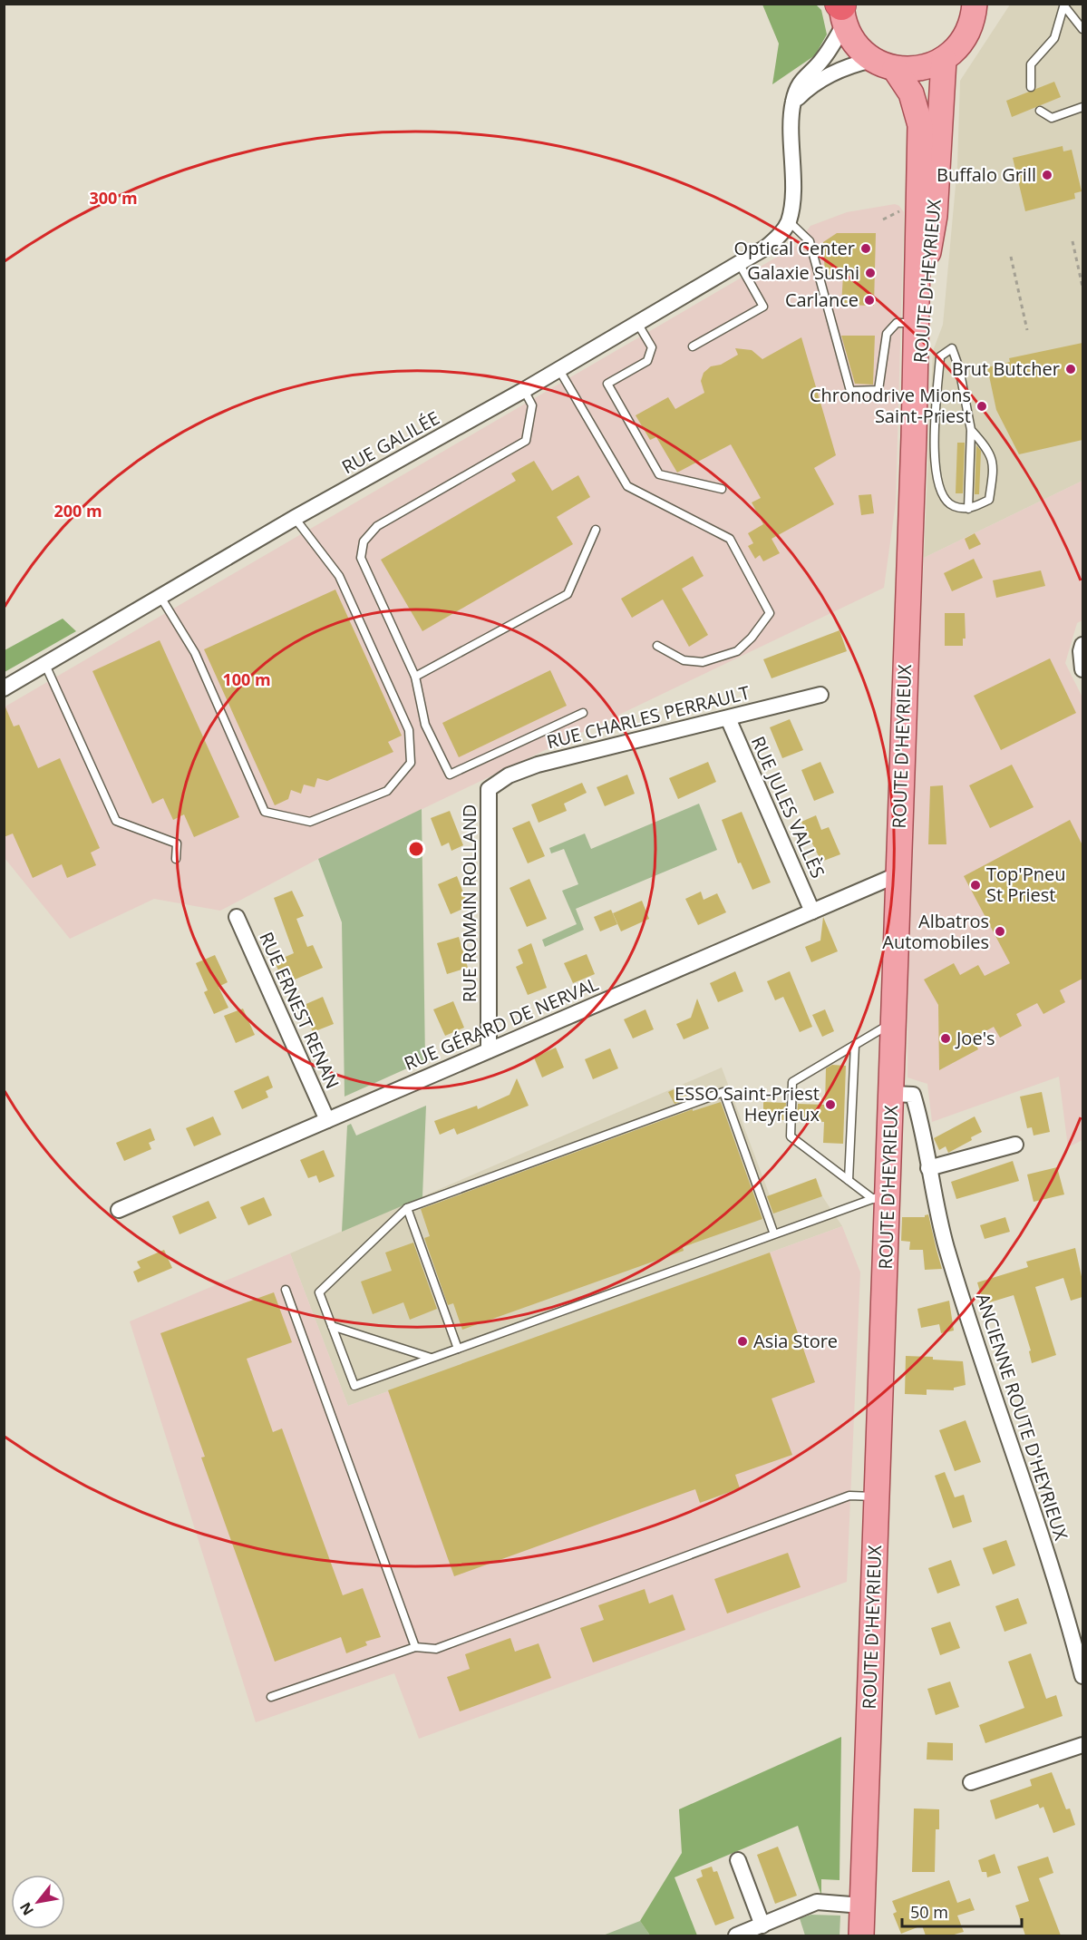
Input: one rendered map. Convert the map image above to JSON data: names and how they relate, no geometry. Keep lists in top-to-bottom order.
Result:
{
  "streets": {
    "main road": ["ROUTE D'HEYRIEUX"],
    "street": [
      "RUE GALILÉE",
      "RUE CHARLES PERRAULT",
      "RUE JULES VALLÈS",
      "RUE ROMAIN ROLLAND",
      "RUE ERNEST RENAN",
      "RUE GÉRARD DE NERVAL",
      "ANCIENNE ROUTE D'HEYRIEUX"
    ]
  },
  "crossings": [
    ["ROUTE D'HEYRIEUX", "RUE GÉRARD DE NERVAL"],
    ["ROUTE D'HEYRIEUX", "ANCIENNE ROUTE D'HEYRIEUX"],
    ["RUE CHARLES PERRAULT", "RUE JULES VALLÈS"],
    ["RUE CHARLES PERRAULT", "RUE ROMAIN ROLLAND"],
    ["RUE JULES VALLÈS", "RUE GÉRARD DE NERVAL"],
    ["RUE ROMAIN ROLLAND", "RUE GÉRARD DE NERVAL"],
    ["RUE ERNEST RENAN", "RUE GÉRARD DE NERVAL"]
  ],
  "places": [
    "Buffalo Grill",
    "Optical Center",
    "Galaxie Sushi",
    "Carlance",
    "Brut Butcher",
    "Chronodrive Mions Saint-Priest",
    "Top'Pneu St Priest",
    "Albatros Automobiles",
    "Joe's",
    "ESSO Saint-Priest Heyrieux",
    "Asia Store"
  ],
  "scale_bar": "50 m",
  "north": "bottom left",
  "rings": ["300 m", "200 m", "100 m"]
}
